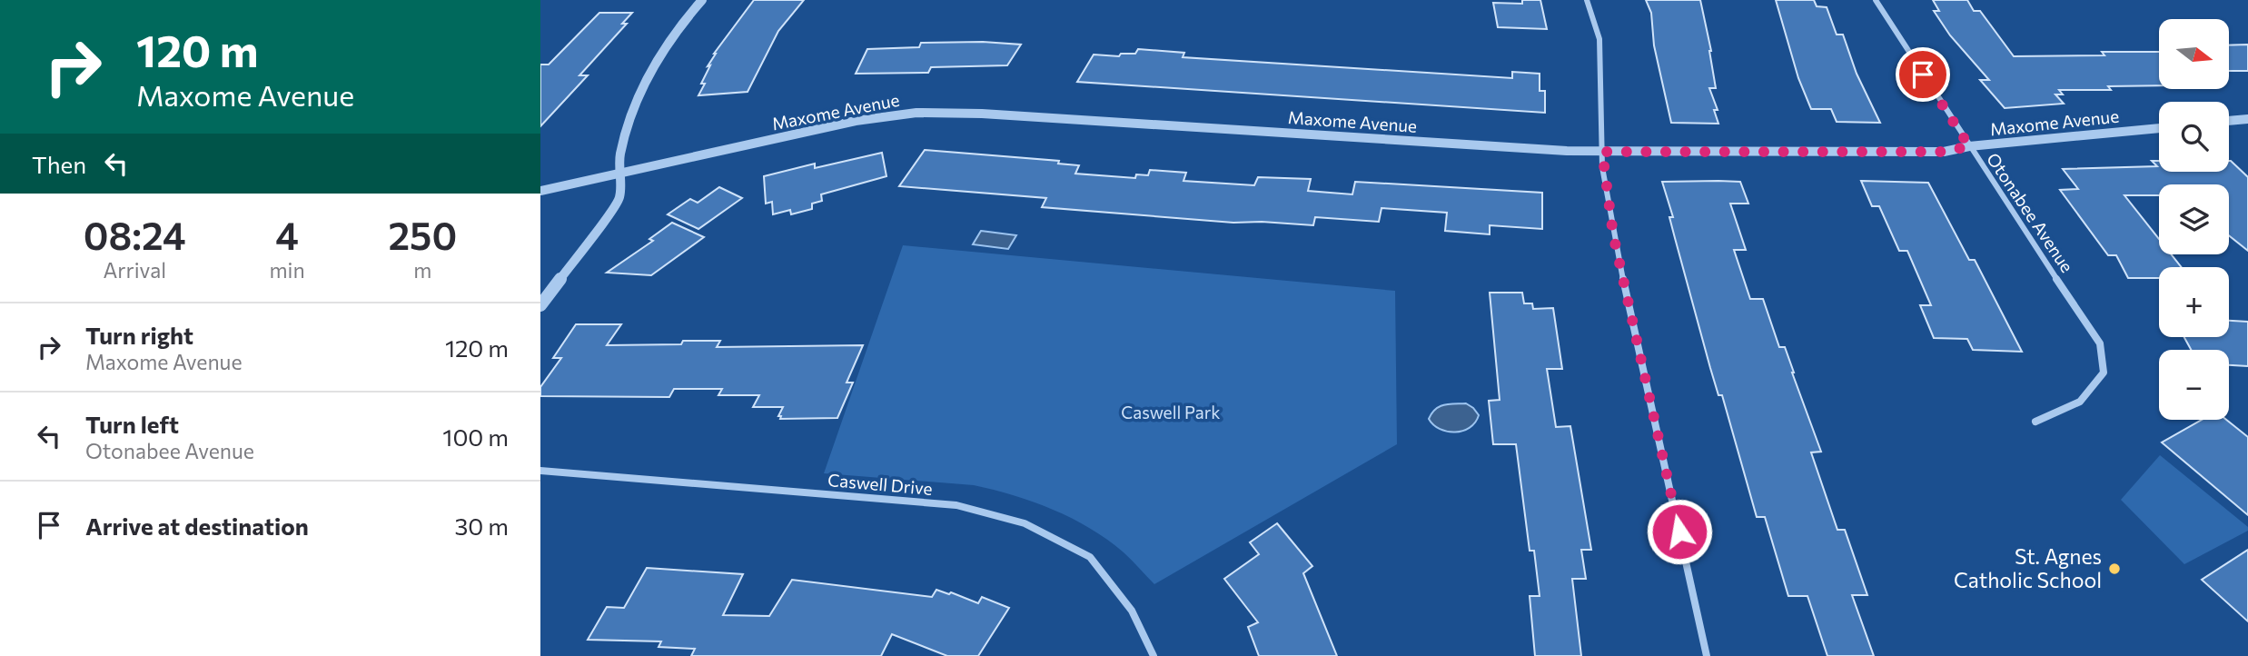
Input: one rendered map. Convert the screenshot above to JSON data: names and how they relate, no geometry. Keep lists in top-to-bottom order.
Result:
{
  "streets": {
    "street": ["Maxome Avenue", "Otonabee Avenue", "Caswell Drive"]
  },
  "crossings": [
    ["Maxome Avenue", "Otonabee Avenue"]
  ],
  "parks": ["Caswell Park"],
  "places": ["St. Agnes Catholic School"],
  "north": "right",
  "page": {
    "turn": ["120 m", "Maxome Avenue"],
    "map_buttons": ["+", "−"],
    "then": "Then",
    "eta": [
      "08:24",
      "Arrival",
      "4",
      "min",
      "250",
      "m"
    ],
    "list": [
      {
        "name": "Turn right",
        "note": "Maxome Avenue",
        "value": "120 m"
      },
      {
        "name": "Turn left",
        "note": "Otonabee Avenue",
        "value": "100 m"
      },
      {
        "name": "Arrive at destination",
        "value": "30 m"
      }
    ]
  }
}
